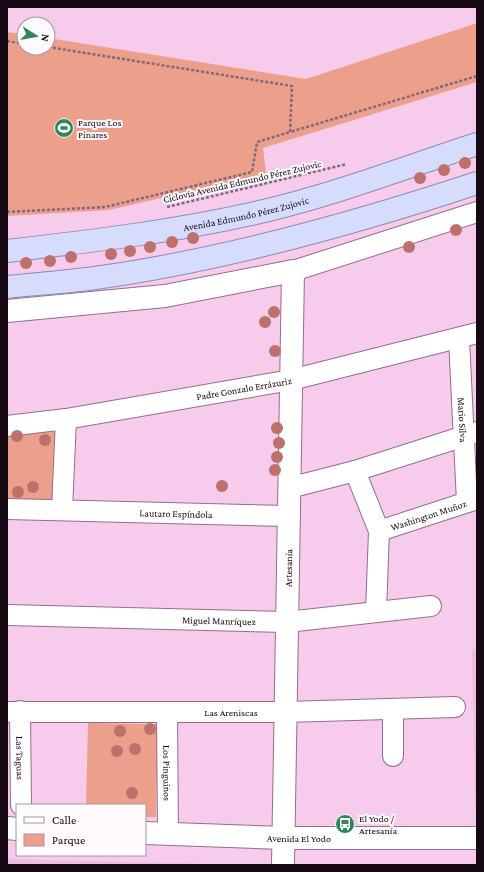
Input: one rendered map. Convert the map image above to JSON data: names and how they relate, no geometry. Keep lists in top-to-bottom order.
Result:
{
  "streets": {
    "highway": ["Avenida Edmundo Pérez Zujovic"],
    "street": [
      "Padre Gonzalo Errázuriz",
      "Mario Silva",
      "Lautaro Espíndola",
      "Washington Muñoz",
      "Artesanía",
      "Miguel Manríquez",
      "Las Areniscas",
      "Las Taguas",
      "Los Pinguinos",
      "Avenida El Yodo"
    ],
    "path": ["Ciclovía Avenida Edmundo Pérez Zujovic"]
  },
  "crossings": [
    ["Padre Gonzalo Errázuriz", "Mario Silva"],
    ["Padre Gonzalo Errázuriz", "Artesanía"],
    ["Mario Silva", "Washington Muñoz"],
    ["Lautaro Espíndola", "Artesanía"],
    ["Artesanía", "Miguel Manríquez"],
    ["Artesanía", "Las Areniscas"],
    ["Artesanía", "Avenida El Yodo"],
    ["Las Areniscas", "Las Taguas"],
    ["Las Areniscas", "Los Pinguinos"],
    ["Los Pinguinos", "Avenida El Yodo"]
  ],
  "places": {
    "sports": ["Parque Los Pinares"],
    "bus stop": ["El Yodo / Artesanía"]
  },
  "legend": ["Calle", "Parque"],
  "north": "right"
}
